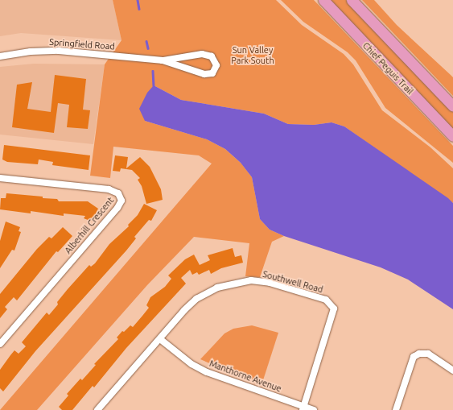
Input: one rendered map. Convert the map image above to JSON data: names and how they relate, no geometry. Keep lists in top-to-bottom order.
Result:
{
  "streets": {
    "main road": ["Chief Peguis Trail"],
    "street": [
      "Springfield Road",
      "Alberhill Crescent",
      "Southwell Road",
      "Manthorne Avenue"
    ]
  },
  "crossings": [
    ["Southwell Road", "Manthorne Avenue"]
  ],
  "parks": ["Sun Valley Park South"]
}
